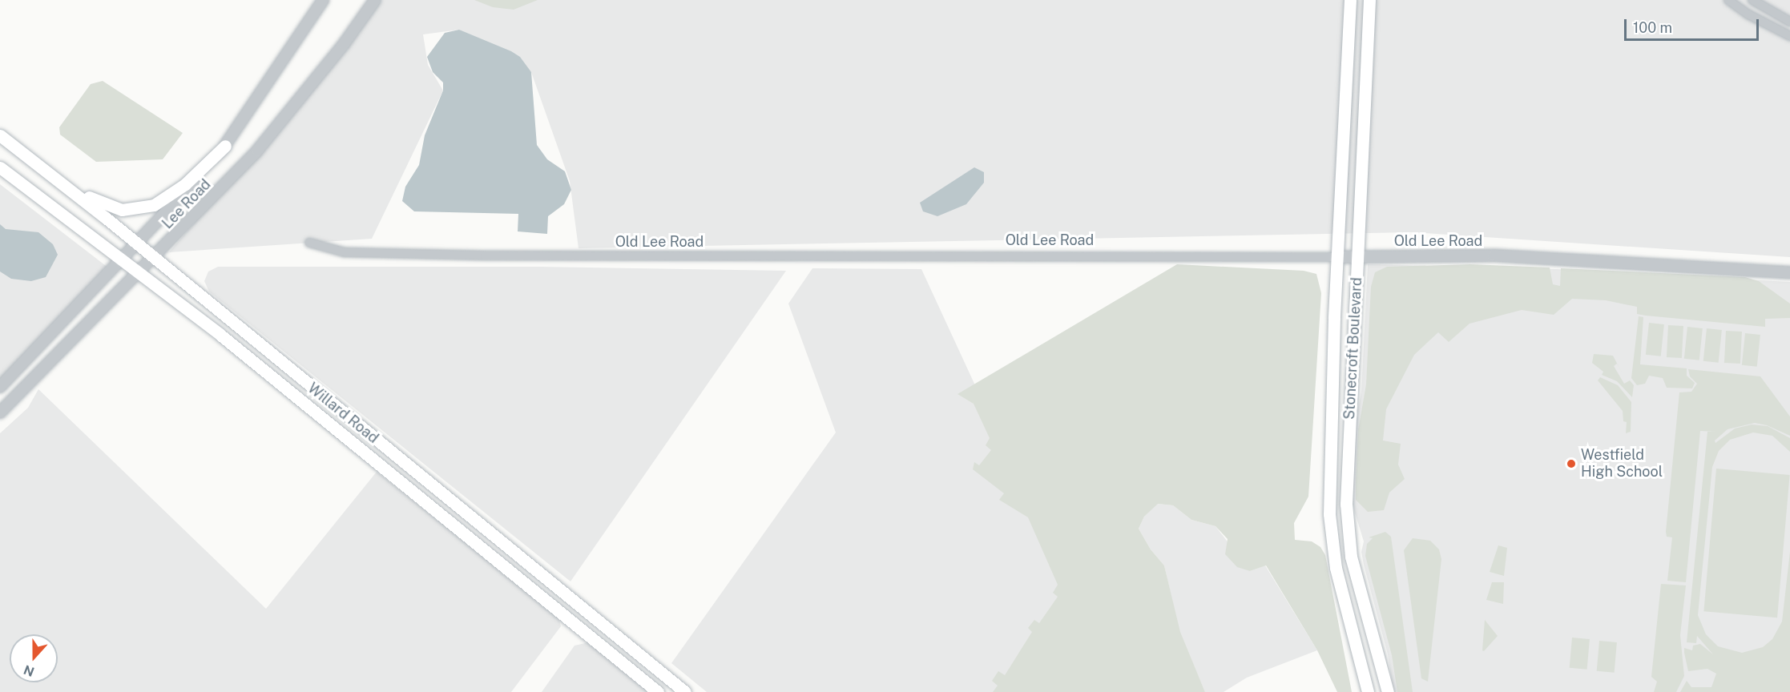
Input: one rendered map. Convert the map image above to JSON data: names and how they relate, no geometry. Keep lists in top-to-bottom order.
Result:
{
  "streets": {
    "main road": ["Stonecroft Boulevard", "Willard Road"],
    "street": ["Lee Road", "Old Lee Road"]
  },
  "crossings": [
    ["Lee Road", "Willard Road"],
    ["Old Lee Road", "Stonecroft Boulevard"]
  ],
  "places": ["Westfield High School"],
  "scale_bar": "100 m",
  "north": "bottom"
}
